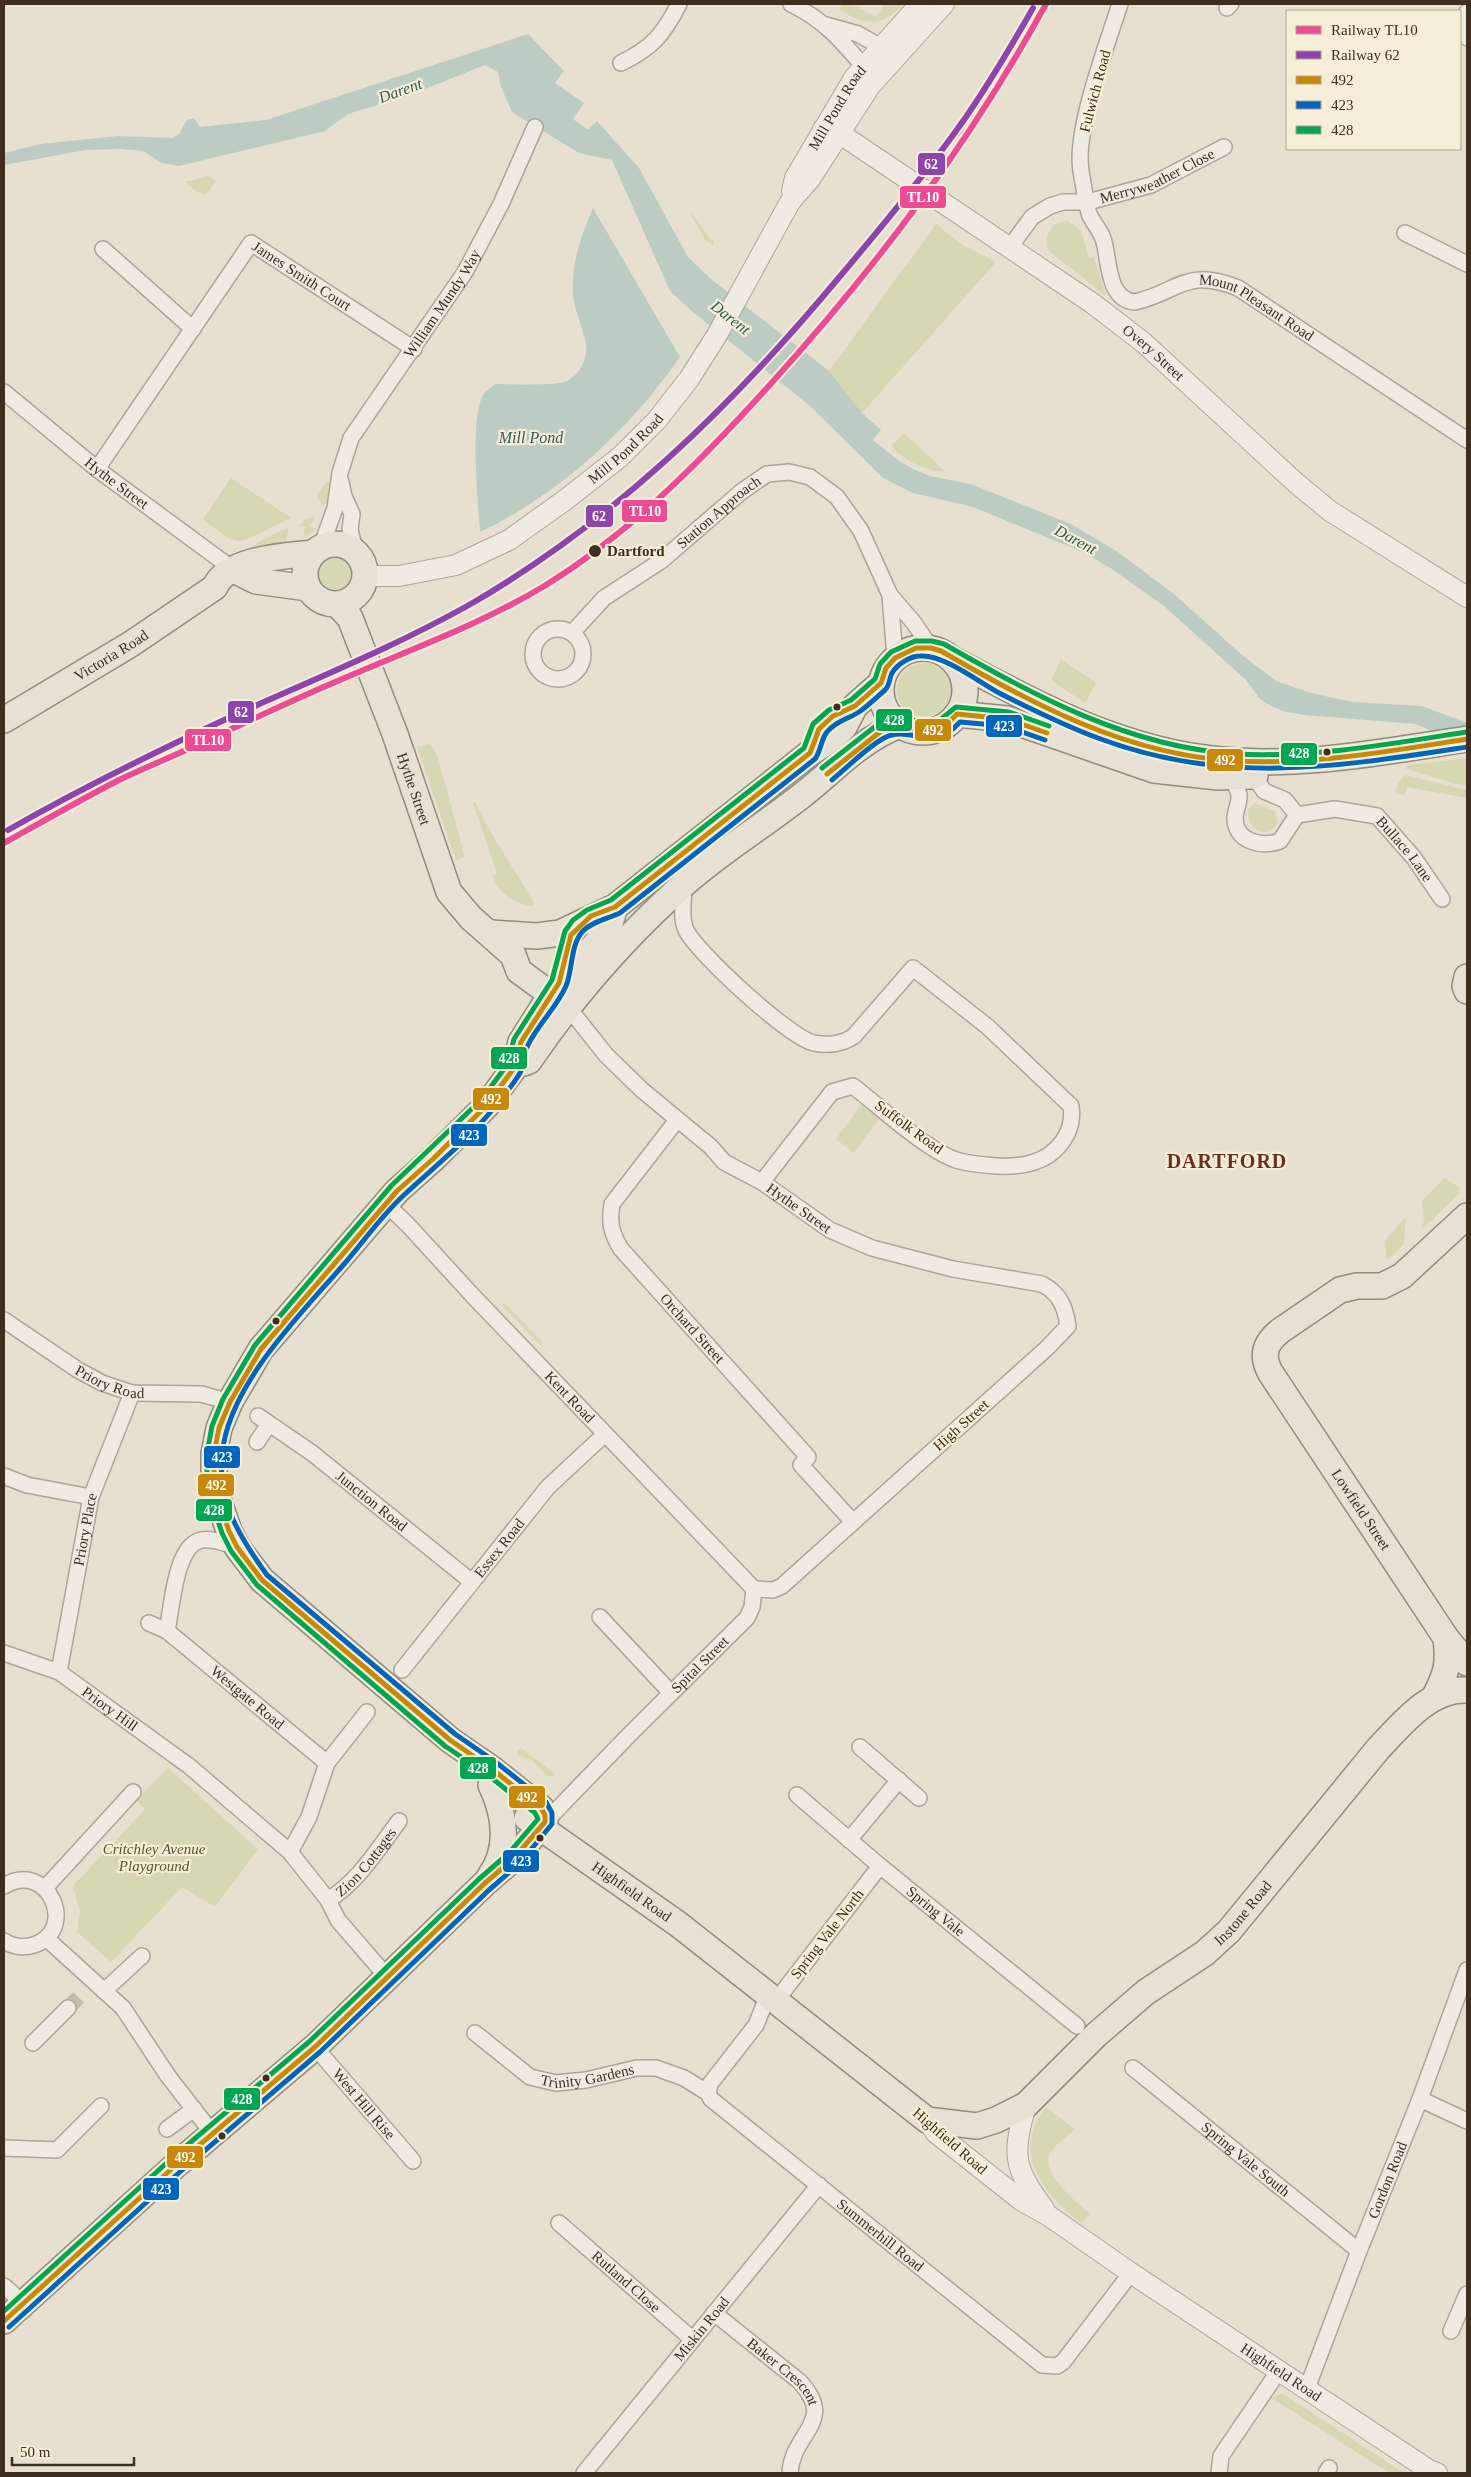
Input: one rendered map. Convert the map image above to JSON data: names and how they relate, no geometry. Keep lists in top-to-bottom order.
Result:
{
  "streets": {
    "main road": [
      "Hythe Street",
      "Victoria Road",
      "Lowfield Street",
      "Highfield Road",
      "Instone Road"
    ],
    "street": [
      "Fulwich Road",
      "Mill Pond Road",
      "Merryweather Close",
      "James Smith Court",
      "William Mundy Way",
      "Mount Pleasant Road",
      "Overy Street",
      "Station Approach",
      "Bullace Lane",
      "Suffolk Road",
      "Orchard Street",
      "Priory Road",
      "Kent Road",
      "High Street",
      "Junction Road",
      "Priory Place",
      "Essex Road",
      "Spital Street",
      "Westgate Road",
      "Priory Hill",
      "Zion Cottages",
      "Spring Vale",
      "Spring Vale North",
      "Trinity Gardens",
      "West Hill Rise",
      "Spring Vale South",
      "Gordon Road",
      "Summerhill Road",
      "Rutland Close",
      "Miskin Road",
      "Baker Crescent"
    ]
  },
  "crossings": [
    ["Fulwich Road", "Merryweather Close"],
    ["Fulwich Road", "Mount Pleasant Road"],
    ["Mill Pond Road", "William Mundy Way"],
    ["Mill Pond Road", "Overy Street"],
    ["Mill Pond Road", "Hythe Street"],
    ["Mill Pond Road", "Victoria Road"],
    ["Merryweather Close", "Mount Pleasant Road"],
    ["James Smith Court", "William Mundy Way"],
    ["James Smith Court", "Hythe Street"],
    ["William Mundy Way", "Hythe Street"],
    ["William Mundy Way", "Victoria Road"],
    ["Hythe Street", "Victoria Road"],
    ["Hythe Street", "Suffolk Road"],
    ["Hythe Street", "Orchard Street"],
    ["Hythe Street", "High Street"],
    ["Orchard Street", "High Street"],
    ["Priory Road", "Priory Place"],
    ["Priory Road", "Highfield Road"],
    ["Kent Road", "Essex Road"],
    ["Kent Road", "Spital Street"],
    ["Junction Road", "Essex Road"],
    ["Lowfield Street", "Instone Road"],
    ["Priory Place", "Priory Hill"],
    ["Spital Street", "Highfield Road"],
    ["Priory Hill", "Zion Cottages"],
    ["Highfield Road", "Instone Road"],
    ["Highfield Road", "Spring Vale North"],
    ["Highfield Road", "Gordon Road"],
    ["Highfield Road", "Summerhill Road"],
    ["Spring Vale", "Spring Vale North"],
    ["Trinity Gardens", "Summerhill Road"],
    ["Spring Vale South", "Gordon Road"],
    ["Summerhill Road", "Miskin Road"],
    ["Rutland Close", "Miskin Road"],
    ["Miskin Road", "Baker Crescent"]
  ],
  "districts": ["DARTFORD"],
  "water": ["Darent", "Mill Pond"],
  "parks": ["Critchley Avenue Playground"],
  "places": ["Dartford"],
  "lines": [
    "rail line TL10",
    "rail line 62",
    "transit line 428",
    "transit line 492",
    "transit line 423"
  ],
  "legend": [
    "Railway TL10",
    "Railway 62",
    "492",
    "423",
    "428"
  ],
  "scale_bar": "50 m"
}
